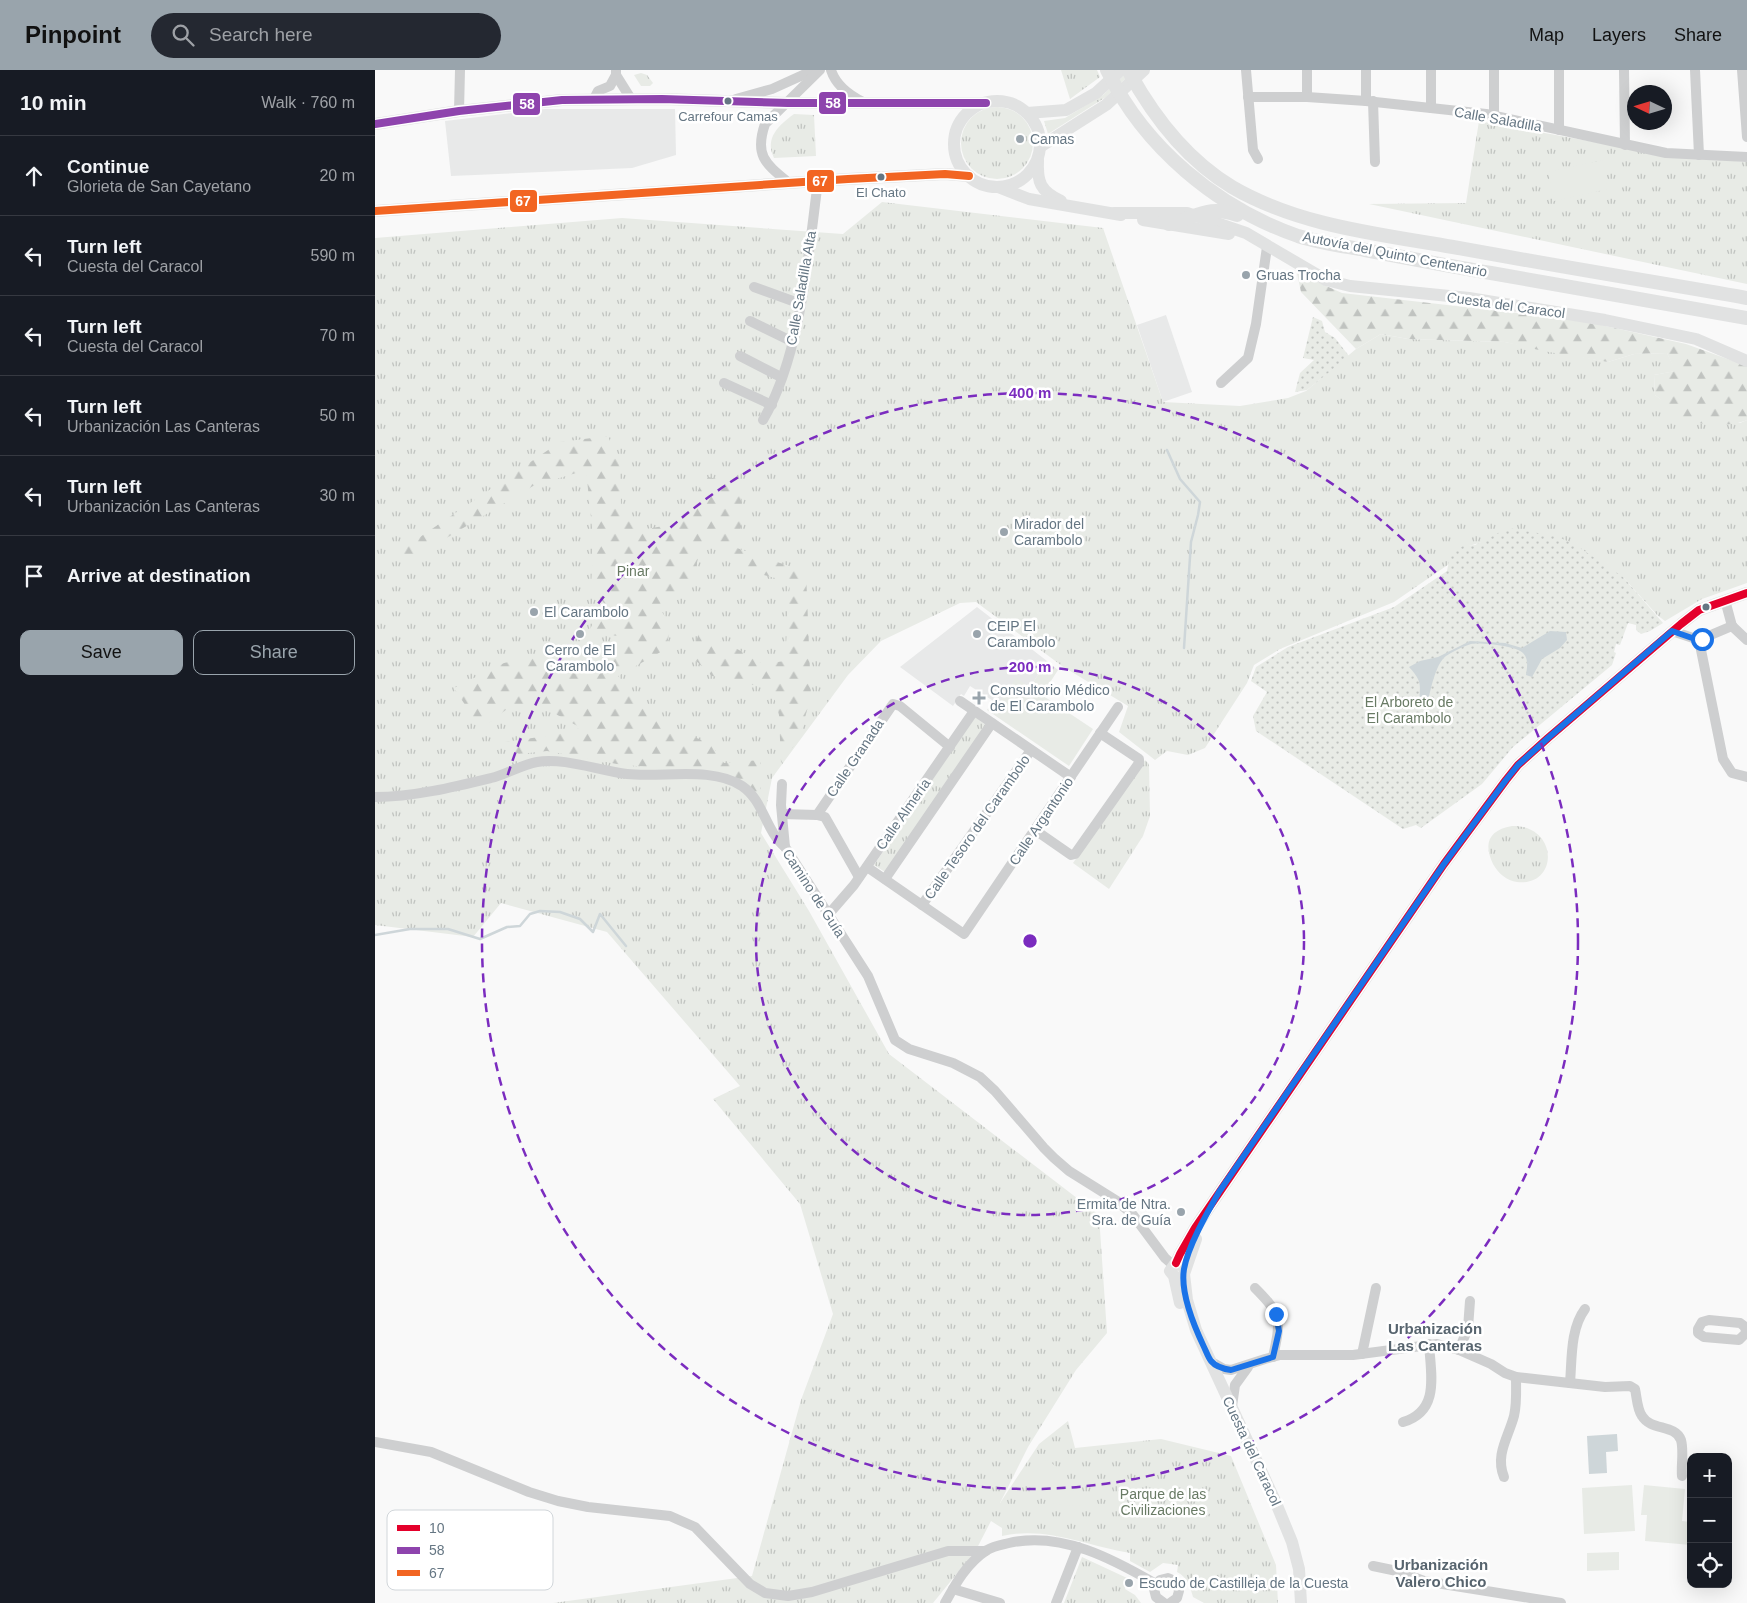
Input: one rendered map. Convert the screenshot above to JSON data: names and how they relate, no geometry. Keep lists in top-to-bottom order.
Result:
{
  "streets": {
    "highway": ["Autovía del Quinto Centenario"],
    "main road": ["Cuesta del Caracol"],
    "street": [
      "Calle Saladilla",
      "Calle Saladilla Alta",
      "Calle Granada",
      "Calle Almería",
      "Calle Argantonio",
      "Calle Tesoro del Carambolo",
      "Camino de Guía"
    ]
  },
  "crossings": [
    ["Cuesta del Caracol", "Camino de Guía"],
    ["Calle Granada", "Calle Almería"],
    ["Calle Almería", "Camino de Guía"],
    ["Calle Argantonio", "Calle Tesoro del Carambolo"]
  ],
  "districts": ["Urbanización Las Canteras", "Urbanización Valero Chico"],
  "parks": ["Pinar", "El Arboreto de El Carambolo", "Parque de las Civilizaciones"],
  "places": {
    "other": [
      "Carrefour Camas",
      "Camas",
      "El Chato",
      "Gruas Trocha",
      "Mirador del Carambolo",
      "El Carambolo",
      "Cerro de El Carambolo",
      "CEIP El Carambolo",
      "Ermita de Ntra. Sra. de Guía",
      "Escudo de Castilleja de la Cuesta"
    ],
    "health": ["Consultorio Médico de El Carambolo"]
  },
  "lines": ["transit line 58", "transit line 67", "transit line 10"],
  "legend": ["10", "58", "67"],
  "north": "left",
  "page": {
    "header": "Pinpoint",
    "search": "Search here",
    "nav": ["Map", "Layers", "Share"],
    "heading": ["10 min", "Walk · 760 m"],
    "list": [
      ["Continue", "Glorieta de San Cayetano", "20 m"],
      ["Turn left", "Cuesta del Caracol", "590 m"],
      ["Turn left", "Cuesta del Caracol", "70 m"],
      ["Turn left", "Urbanización Las Canteras", "50 m"],
      ["Turn left", "Urbanización Las Canteras", "30 m"],
      "Arrive at destination"
    ],
    "buttons": ["Save", "Share"],
    "map_buttons": ["+", "−"]
  },
  "rings": ["400 m", "200 m"]
}
